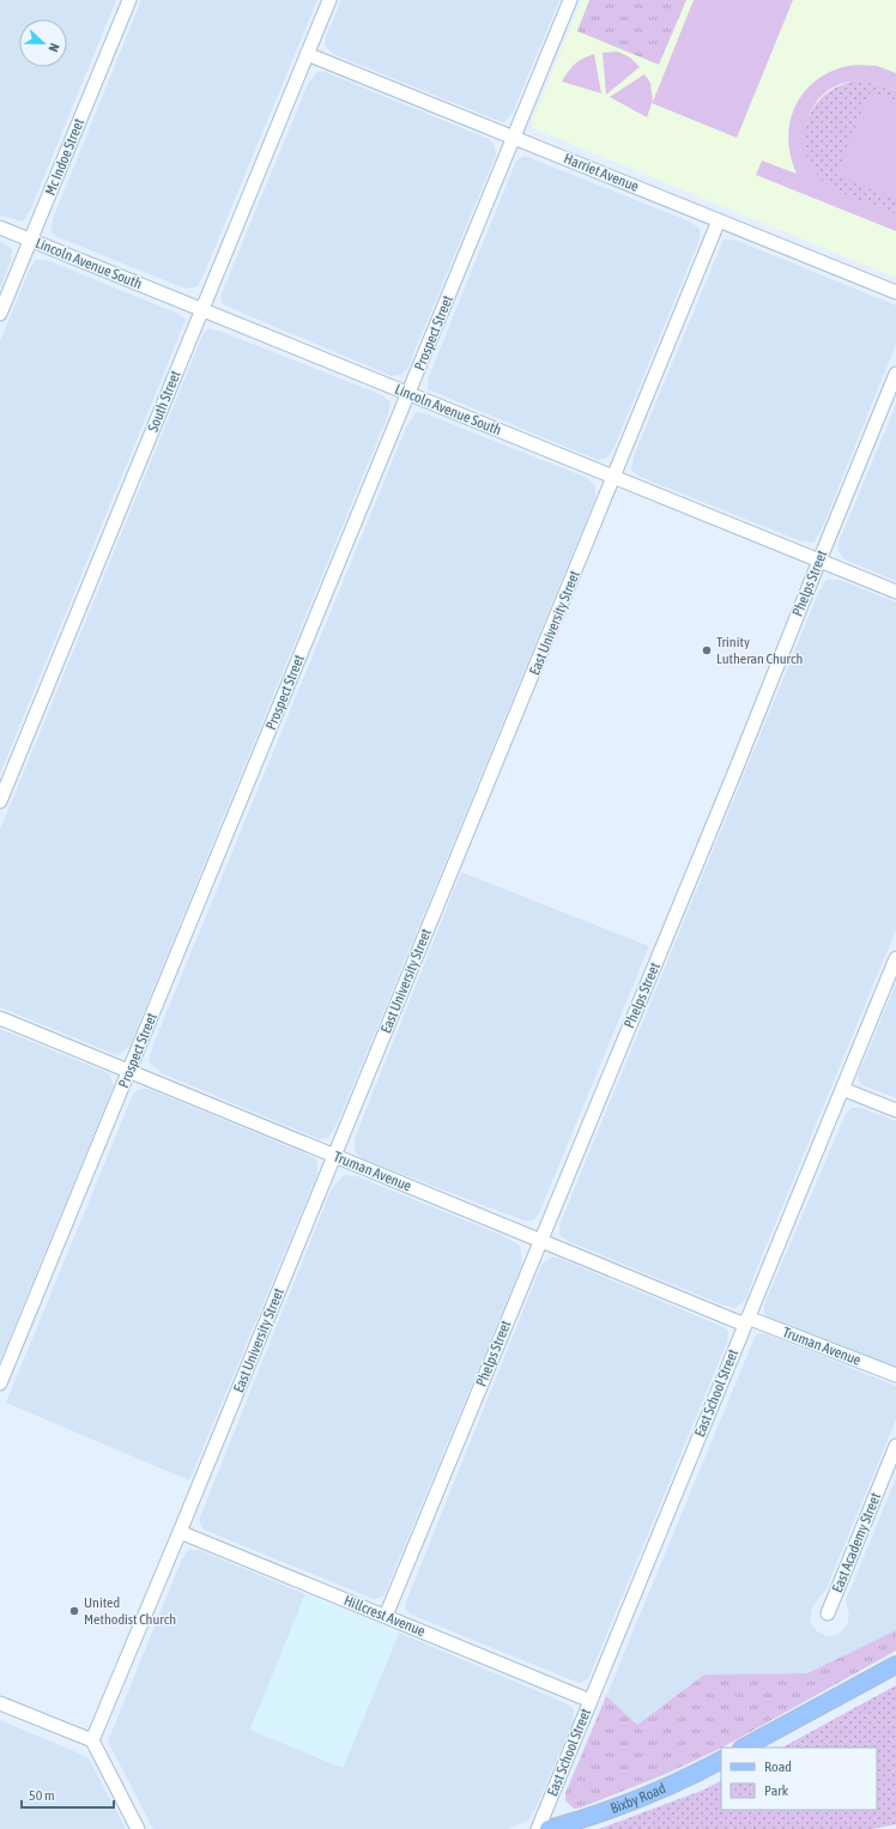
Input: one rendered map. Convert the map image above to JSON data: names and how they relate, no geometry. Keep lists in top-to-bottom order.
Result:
{
  "streets": {
    "main road": ["Bixby Road"],
    "street": [
      "Mc Indoe Street",
      "Harriet Avenue",
      "Lincoln Avenue South",
      "Prospect Street",
      "South Street",
      "Phelps Street",
      "East University Street",
      "Truman Avenue",
      "East School Street",
      "East Academy Street",
      "Hillcrest Avenue"
    ]
  },
  "crossings": [
    ["Mc Indoe Street", "Lincoln Avenue South"],
    ["Harriet Avenue", "Prospect Street"],
    ["Harriet Avenue", "South Street"],
    ["Harriet Avenue", "East University Street"],
    ["Lincoln Avenue South", "Prospect Street"],
    ["Lincoln Avenue South", "South Street"],
    ["Lincoln Avenue South", "Phelps Street"],
    ["Lincoln Avenue South", "East University Street"],
    ["Prospect Street", "Truman Avenue"],
    ["Phelps Street", "Truman Avenue"],
    ["Phelps Street", "Hillcrest Avenue"],
    ["East University Street", "Truman Avenue"],
    ["East University Street", "Hillcrest Avenue"],
    ["Truman Avenue", "East School Street"],
    ["East School Street", "Hillcrest Avenue"]
  ],
  "places": ["Trinity Lutheran Church", "United Methodist Church"],
  "legend": ["Road", "Park"],
  "scale_bar": "50 m",
  "north": "right"
}
